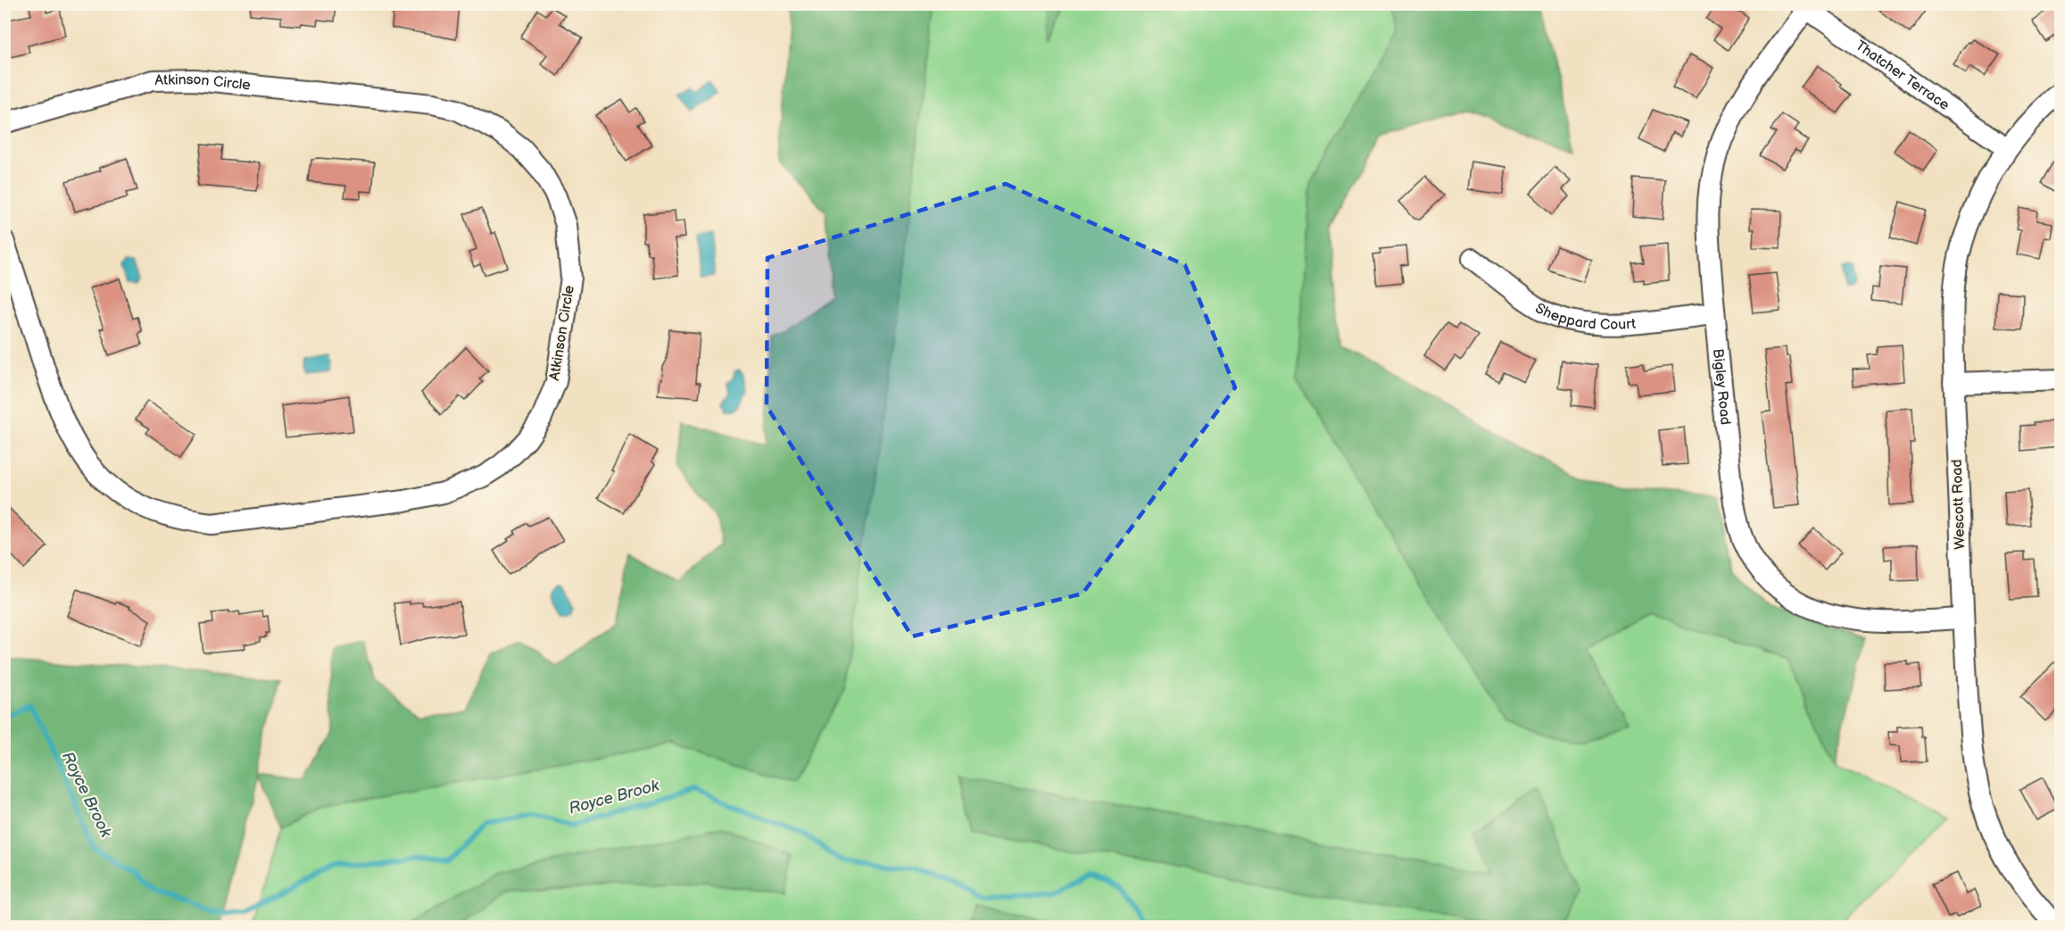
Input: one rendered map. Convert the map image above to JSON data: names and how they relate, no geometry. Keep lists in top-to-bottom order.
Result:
{
  "streets": {
    "street": [
      "Thatcher Terrace",
      "Atkinson Circle",
      "Sheppard Court",
      "Bigley Road",
      "Wescott Road"
    ]
  },
  "crossings": [
    ["Thatcher Terrace", "Bigley Road"],
    ["Thatcher Terrace", "Wescott Road"],
    ["Sheppard Court", "Bigley Road"],
    ["Bigley Road", "Wescott Road"]
  ],
  "water": ["Royce Brook"]
}
